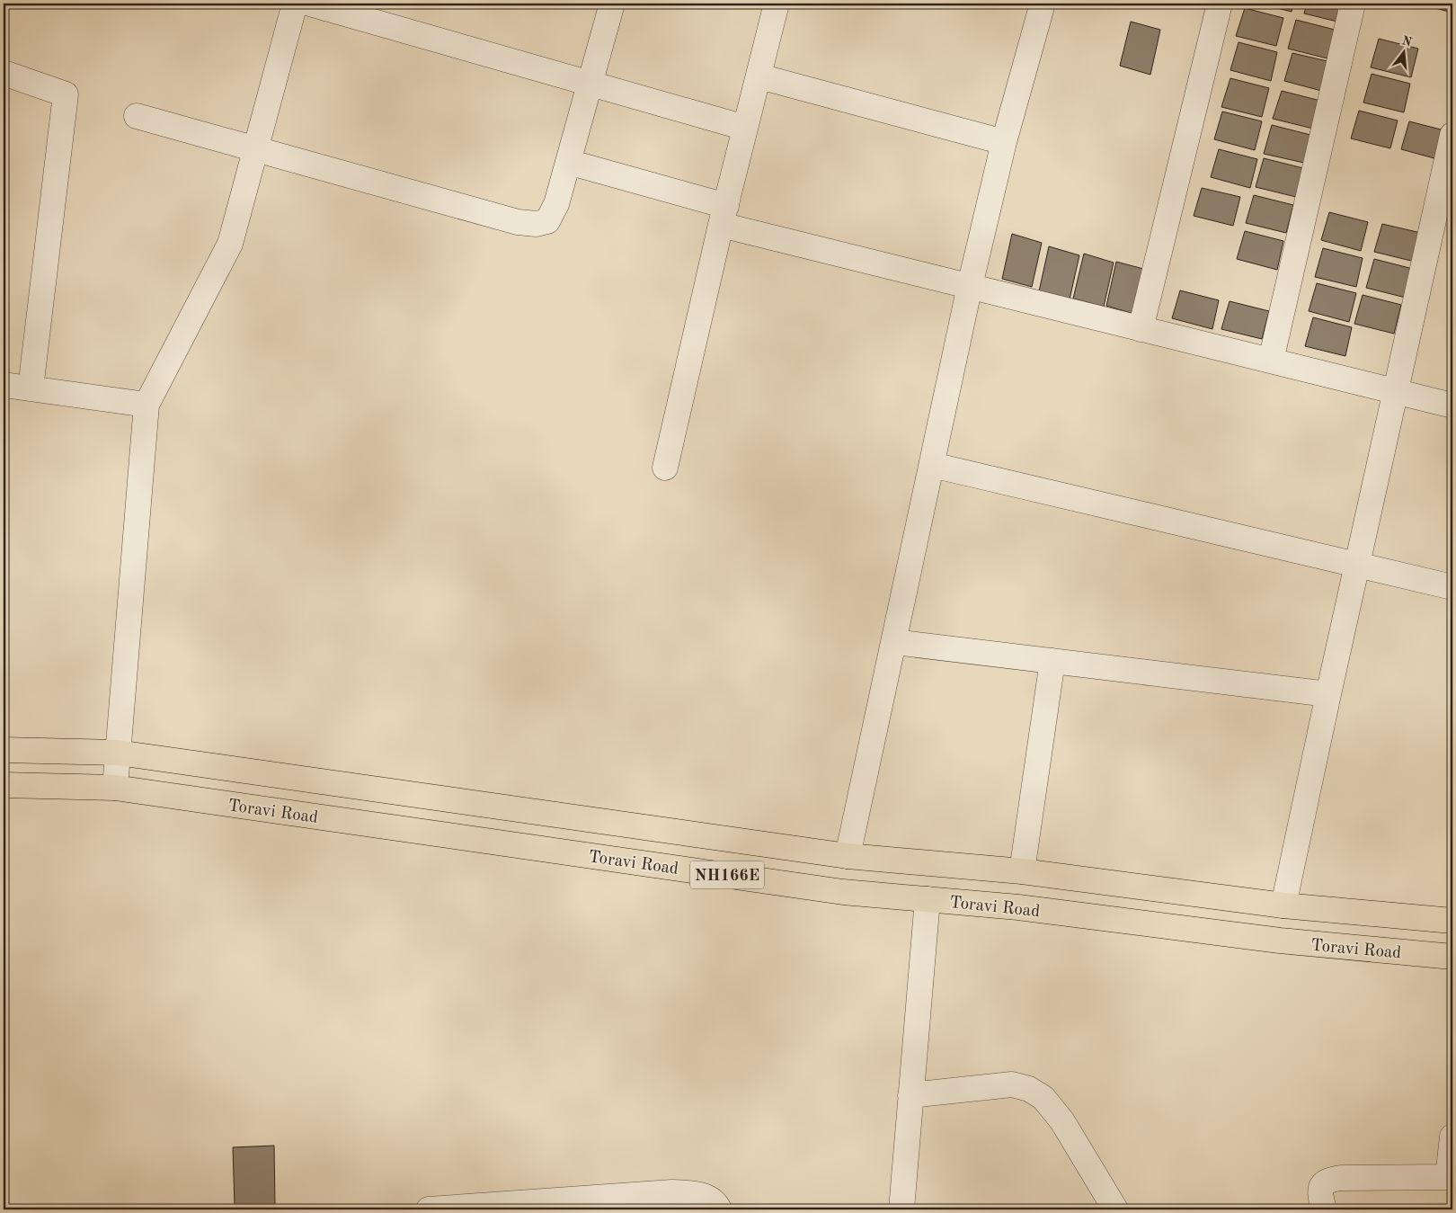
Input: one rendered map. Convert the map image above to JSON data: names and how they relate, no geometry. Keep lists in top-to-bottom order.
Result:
{
  "streets": {
    "highway": ["Toravi Road", "NH166E"]
  },
  "north": "top"
}
